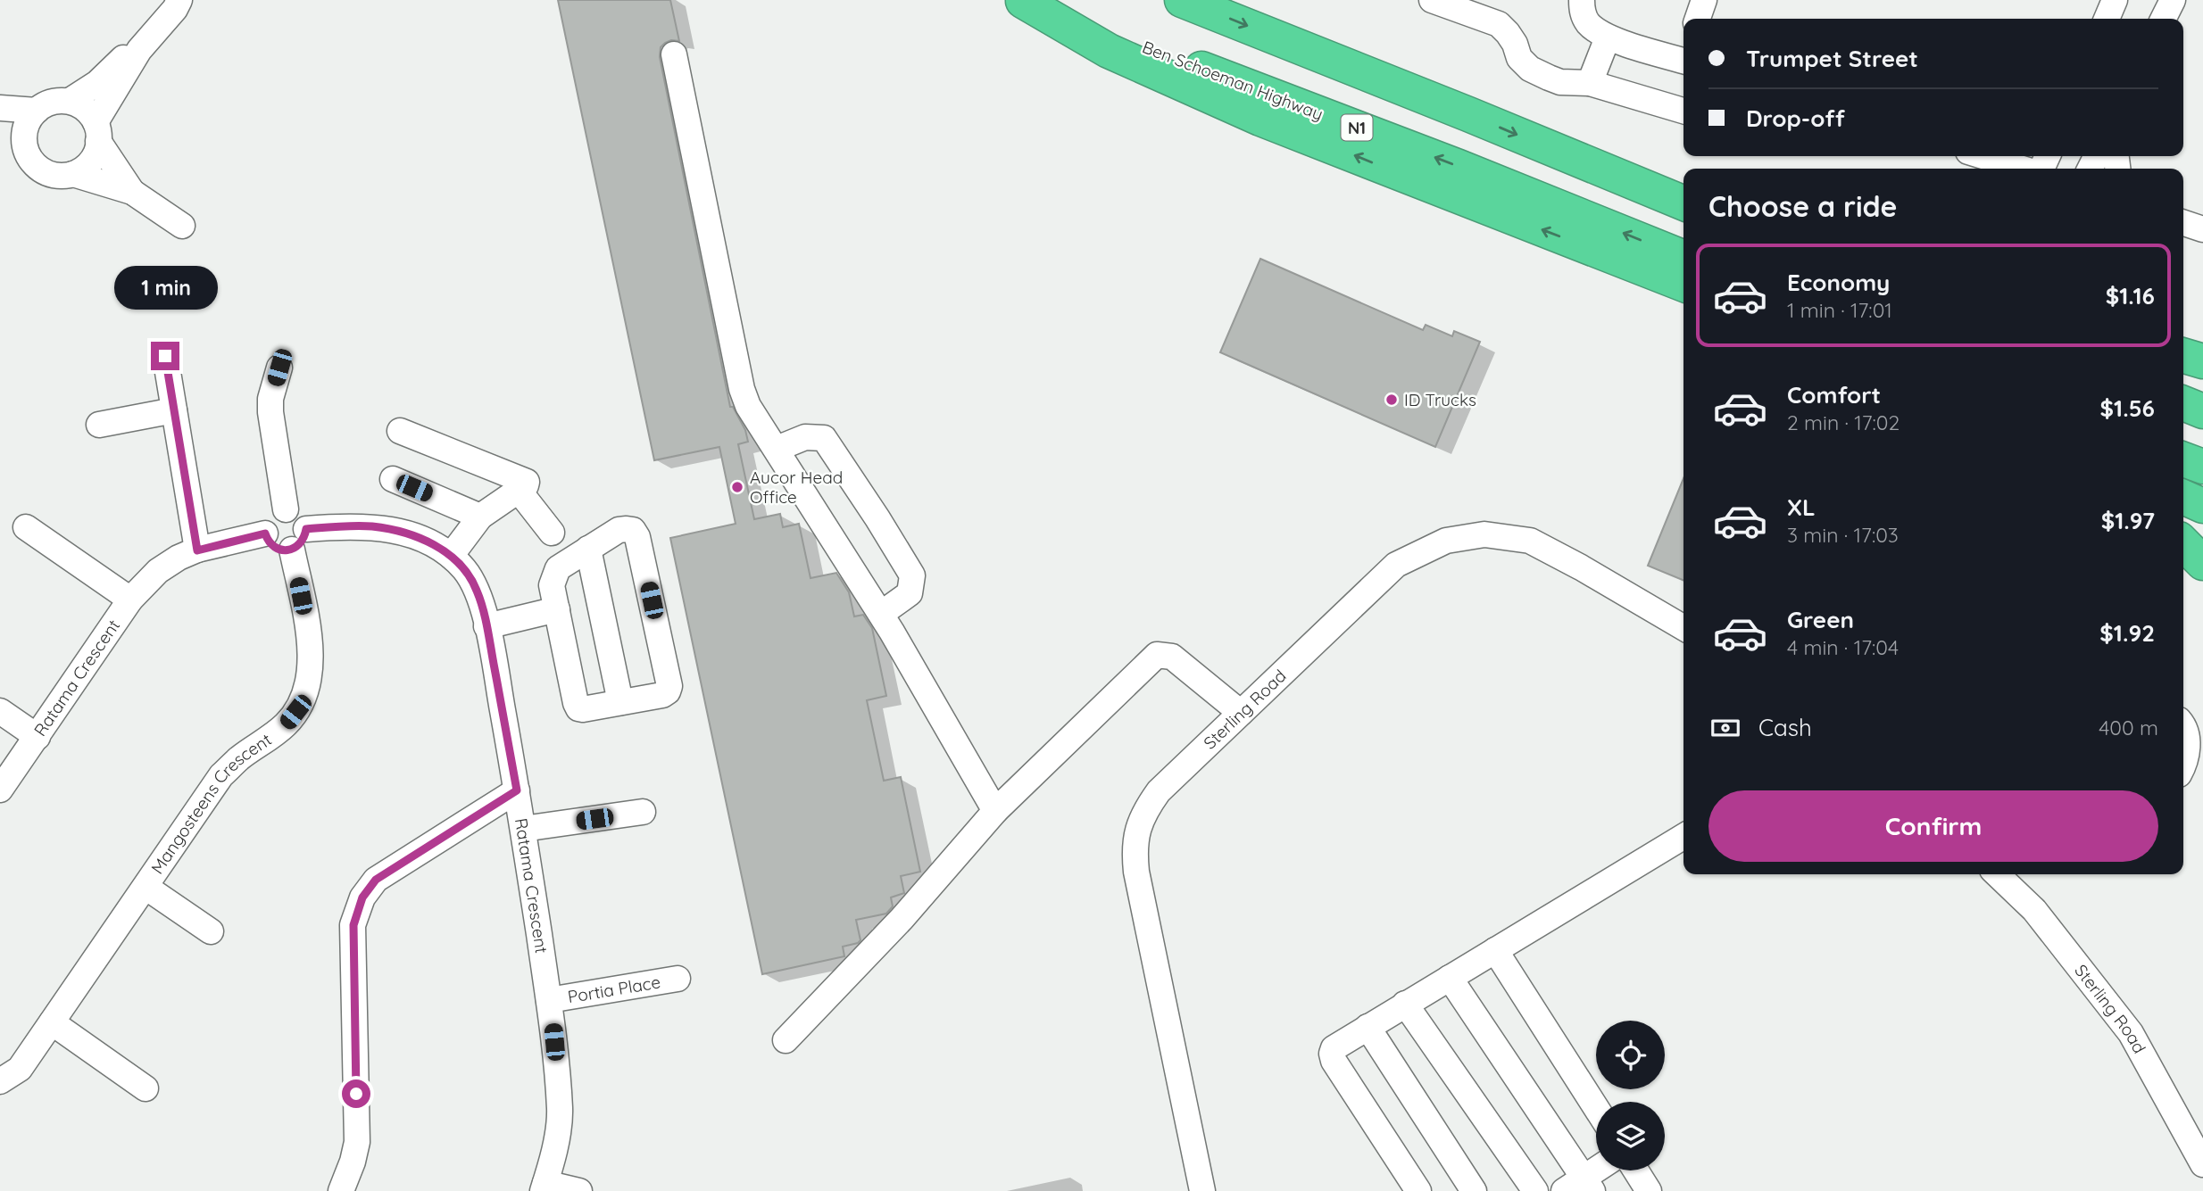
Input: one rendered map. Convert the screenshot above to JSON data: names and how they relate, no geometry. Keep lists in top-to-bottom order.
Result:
{
  "streets": {
    "highway": ["Ben Schoeman Highway", "N1"],
    "street": [
      "Ratama Crescent",
      "Sterling Road",
      "Mangosteens Crescent",
      "Portia Place"
    ]
  },
  "crossings": [
    ["Ratama Crescent", "Mangosteens Crescent"],
    ["Ratama Crescent", "Portia Place"]
  ],
  "places": ["ID Trucks", "Aucor Head Office"],
  "page": {
    "banner": ["Trumpet Street", "Drop-off"],
    "heading": "Choose a ride",
    "list": [
      {
        "name": "Economy",
        "note": "1 min · 17:01",
        "value": "$1.16"
      },
      {
        "name": "Comfort",
        "note": "2 min · 17:02",
        "value": "$1.56"
      },
      {
        "name": "XL",
        "note": "3 min · 17:03",
        "value": "$1.97"
      },
      {
        "name": "Green",
        "note": "4 min · 17:04",
        "value": "$1.92"
      }
    ],
    "bubble": "1 min",
    "pay": ["Cash", "400 m"],
    "buttons": "Confirm"
  }
}
